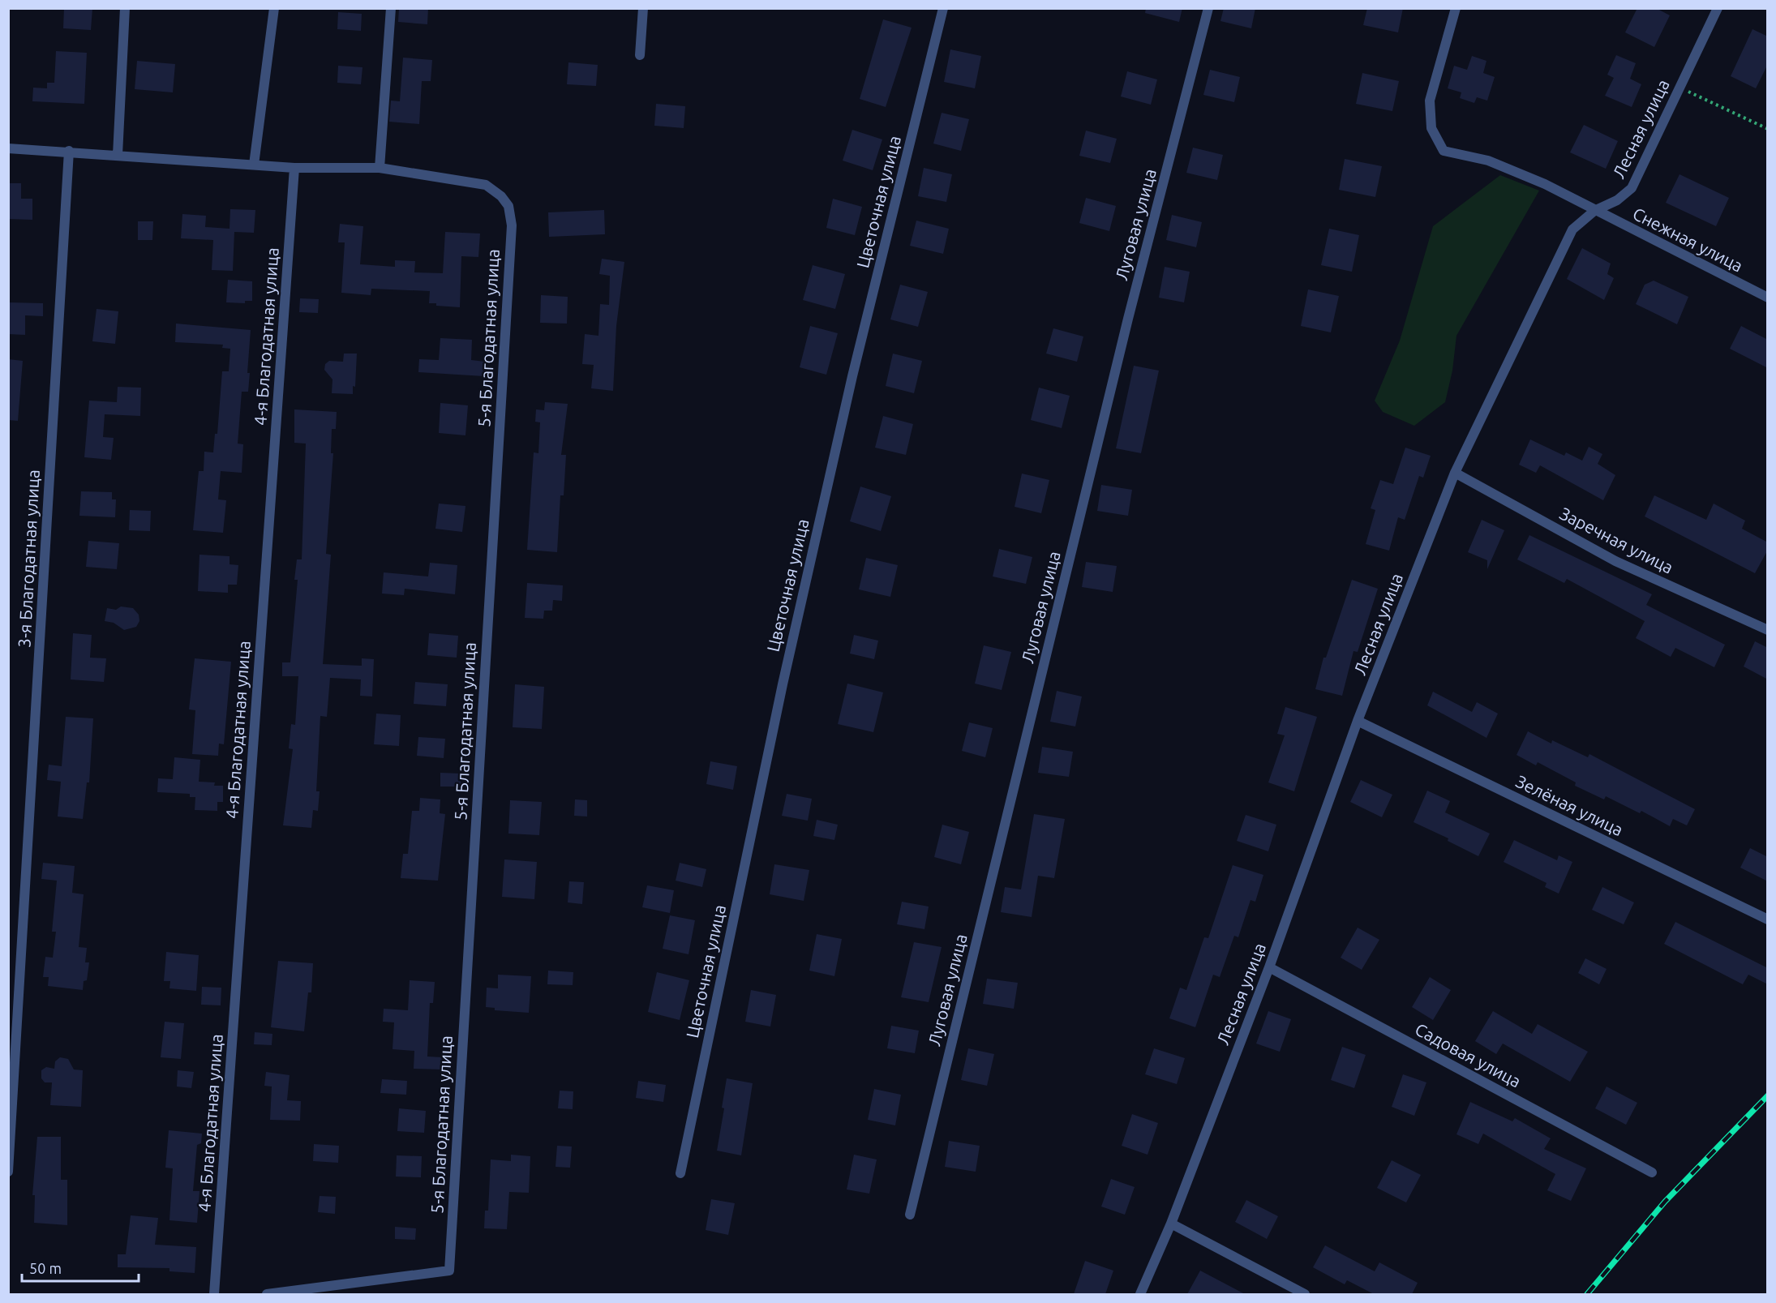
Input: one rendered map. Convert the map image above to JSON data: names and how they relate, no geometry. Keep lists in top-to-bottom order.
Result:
{
  "streets": {
    "street": [
      "Лесная улица",
      "Цветочная улица",
      "Луговая улица",
      "Снежная улица",
      "4-я Благодатная улица",
      "5-я Благодатная улица",
      "Заречная улица",
      "3-я Благодатная улица",
      "Зелёная улица",
      "Садовая улица"
    ]
  },
  "crossings": [
    ["Лесная улица", "Снежная улица"],
    ["Лесная улица", "Заречная улица"],
    ["Лесная улица", "Зелёная улица"],
    ["Лесная улица", "Садовая улица"]
  ],
  "scale_bar": "50 m"
}
